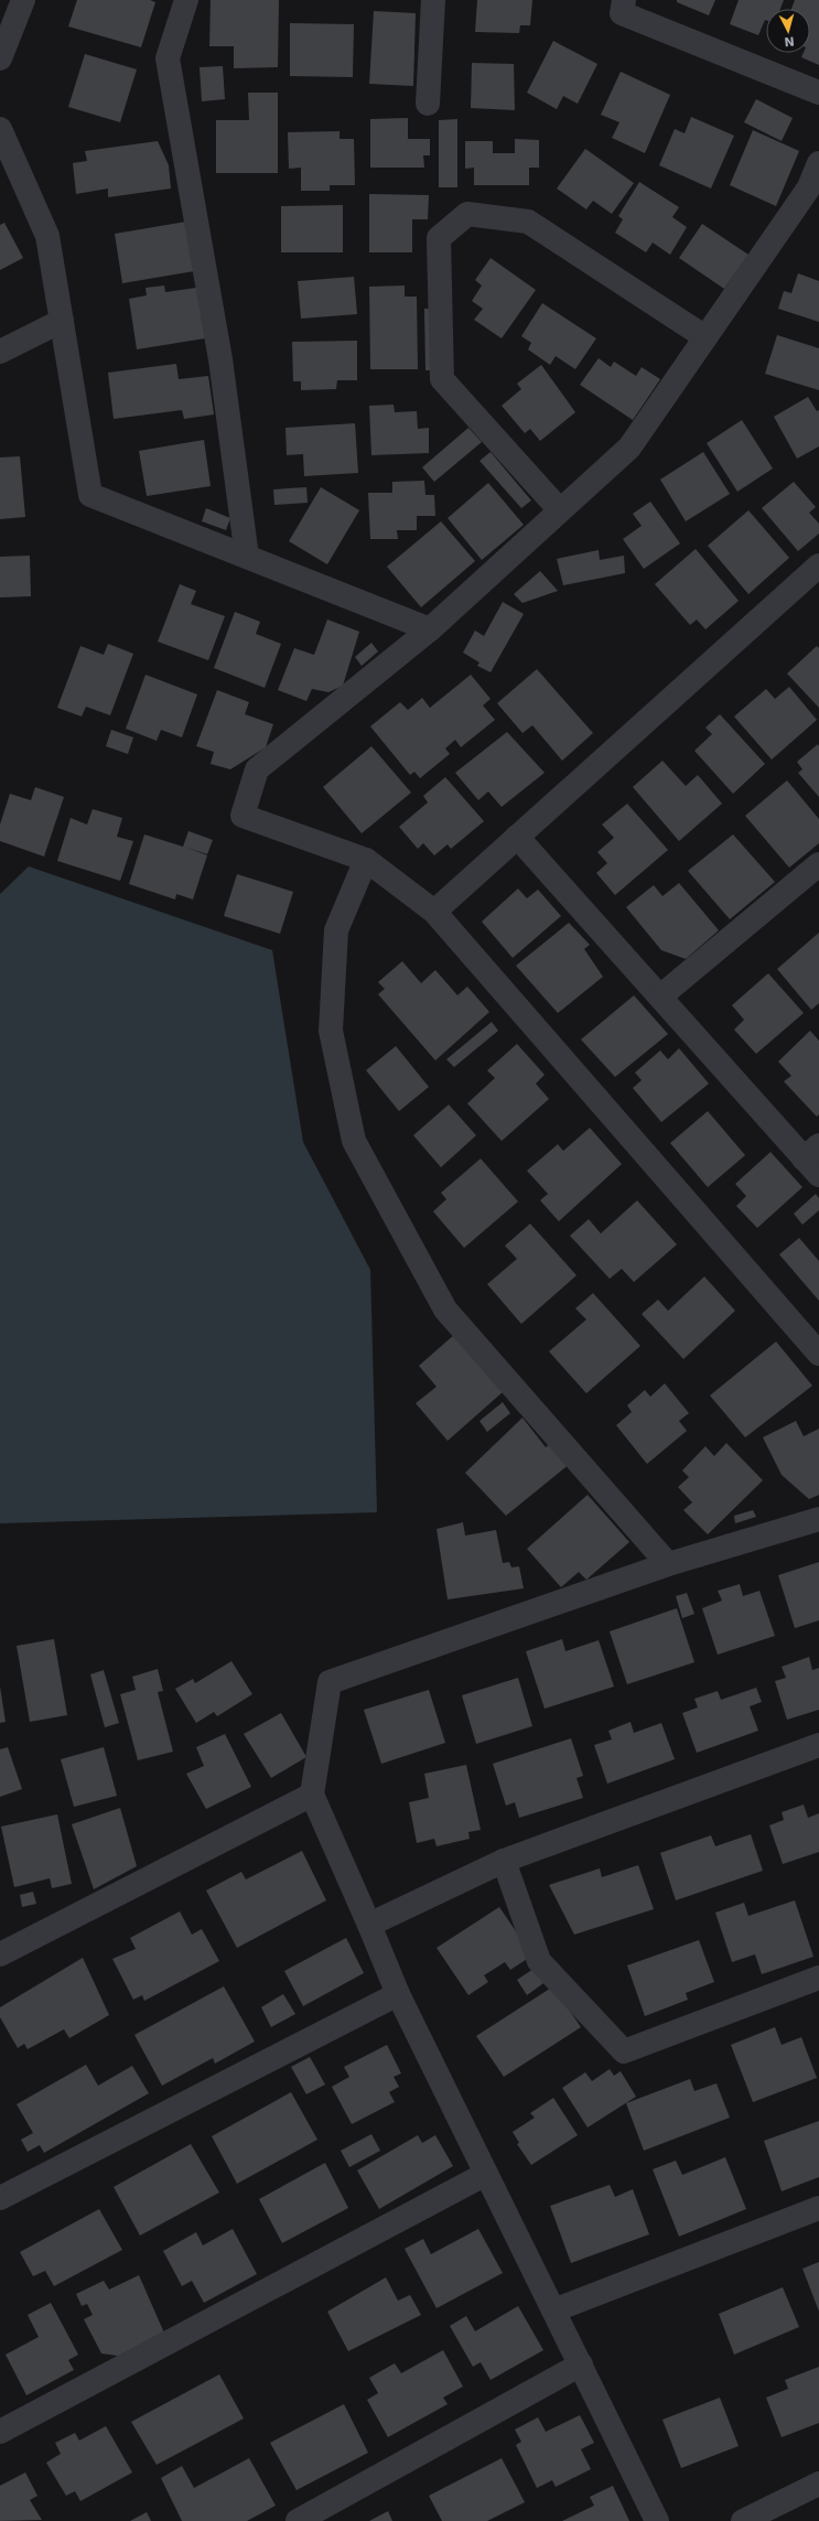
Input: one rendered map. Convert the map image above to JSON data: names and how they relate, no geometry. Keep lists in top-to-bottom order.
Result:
{
  "north": "bottom"
}
